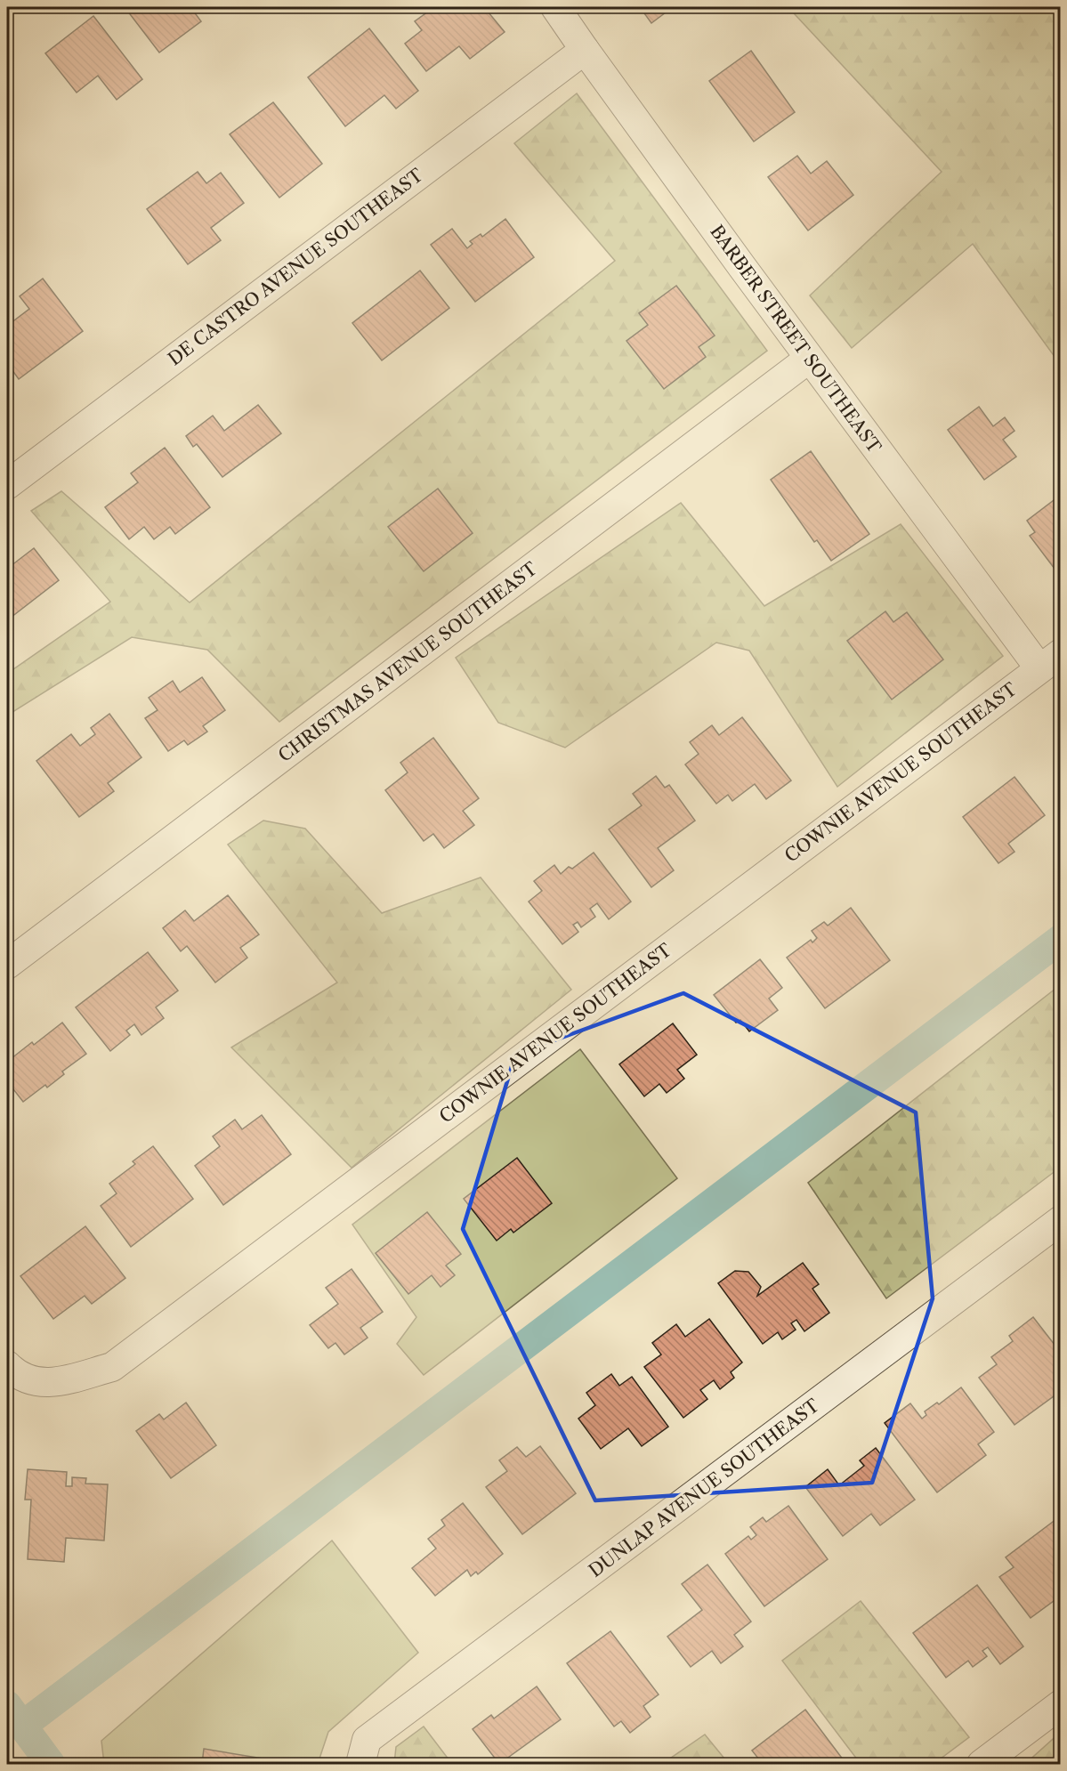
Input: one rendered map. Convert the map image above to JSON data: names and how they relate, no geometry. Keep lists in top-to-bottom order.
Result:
{
  "streets": {
    "street": [
      "DE CASTRO AVENUE SOUTHEAST",
      "BARBER STREET SOUTHEAST",
      "CHRISTMAS AVENUE SOUTHEAST",
      "COWNIE AVENUE SOUTHEAST",
      "DUNLAP AVENUE SOUTHEAST"
    ]
  },
  "crossings": [
    ["DE CASTRO AVENUE SOUTHEAST", "BARBER STREET SOUTHEAST"],
    ["BARBER STREET SOUTHEAST", "CHRISTMAS AVENUE SOUTHEAST"],
    ["BARBER STREET SOUTHEAST", "COWNIE AVENUE SOUTHEAST"]
  ]
}
